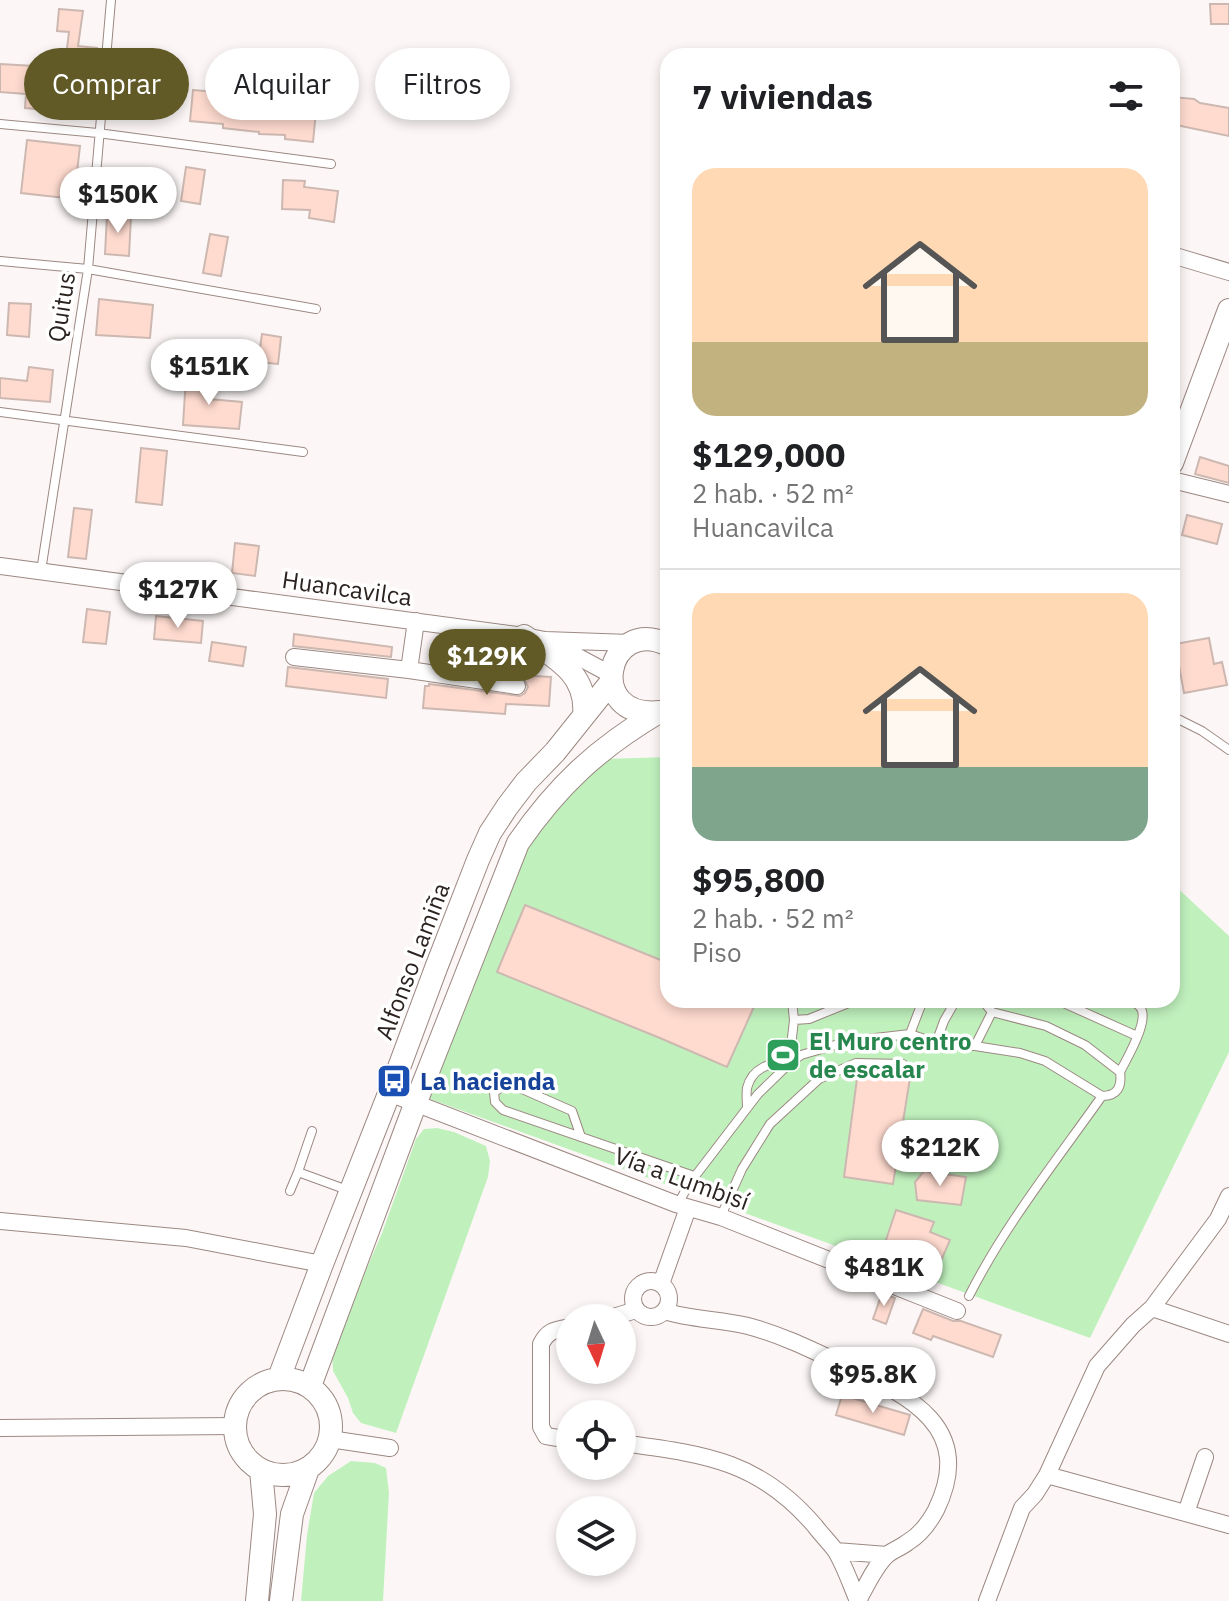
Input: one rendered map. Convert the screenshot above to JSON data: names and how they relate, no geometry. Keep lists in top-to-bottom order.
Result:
{
  "streets": {
    "street": ["Huancavilca", "Alfonso Lamiña", "Vía a Lumbisí"],
    "lane": ["Quitus"]
  },
  "crossings": [
    ["Quitus", "Huancavilca"],
    ["Huancavilca", "Alfonso Lamiña"],
    ["Alfonso Lamiña", "Vía a Lumbisí"]
  ],
  "places": {
    "sports": ["El Muro centro de escalar"],
    "bus stop": ["La hacienda"]
  },
  "north": "bottom",
  "page": {
    "chip": ["Comprar", "Alquilar", "Filtros"],
    "heading": "7 viviendas",
    "list": [
      {
        "name": "$129,000",
        "note": "2 hab. · 52 m² · Huancavilca"
      },
      {
        "name": "$95,800",
        "note": "2 hab. · 52 m² · Piso"
      }
    ],
    "price": [
      "$150K",
      "$151K",
      "$127K",
      "$129K",
      "$212K",
      "$481K",
      "$95.8K"
    ]
  }
}
